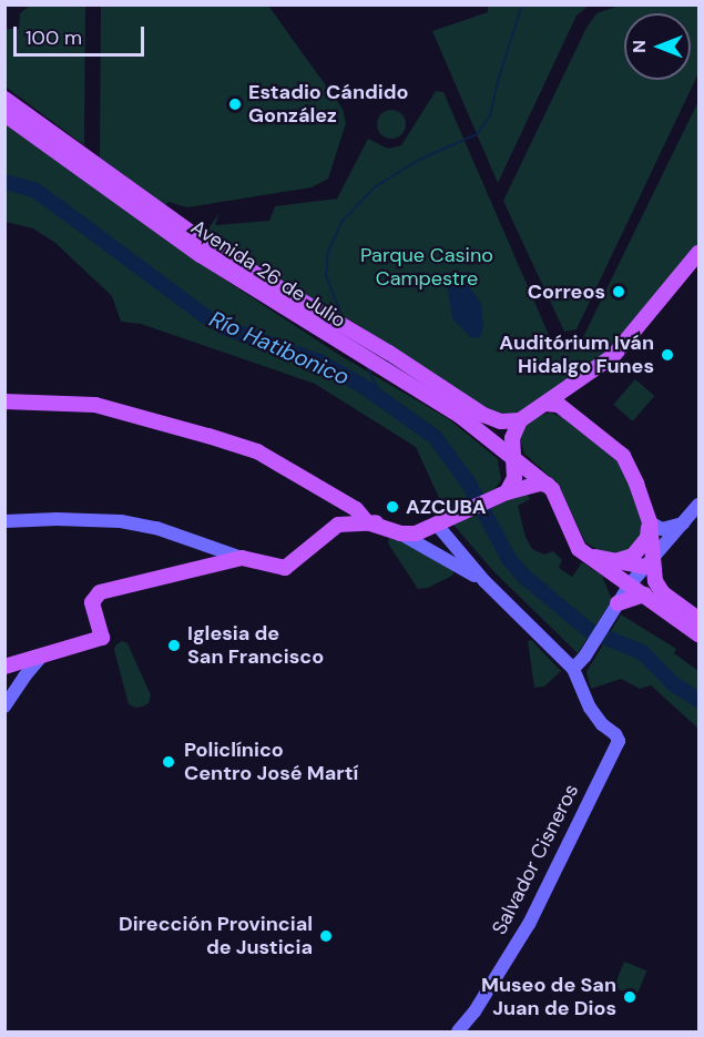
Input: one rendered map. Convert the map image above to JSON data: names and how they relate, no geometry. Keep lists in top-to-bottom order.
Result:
{
  "streets": {
    "main road": ["Avenida 26 de Julio", "Salvador Cisneros"]
  },
  "water": ["Río Hatibonico"],
  "parks": ["Parque Casino Campestre"],
  "places": [
    "Estadio Cándido González",
    "Correos",
    "Auditórium Iván Hidalgo Funes",
    "AZCUBA",
    "Iglesia de San Francisco",
    "Policlínico Centro José Martí",
    "Dirección Provincial de Justicia",
    "Museo de San Juan de Dios"
  ],
  "scale_bar": "100 m",
  "north": "left"
}
